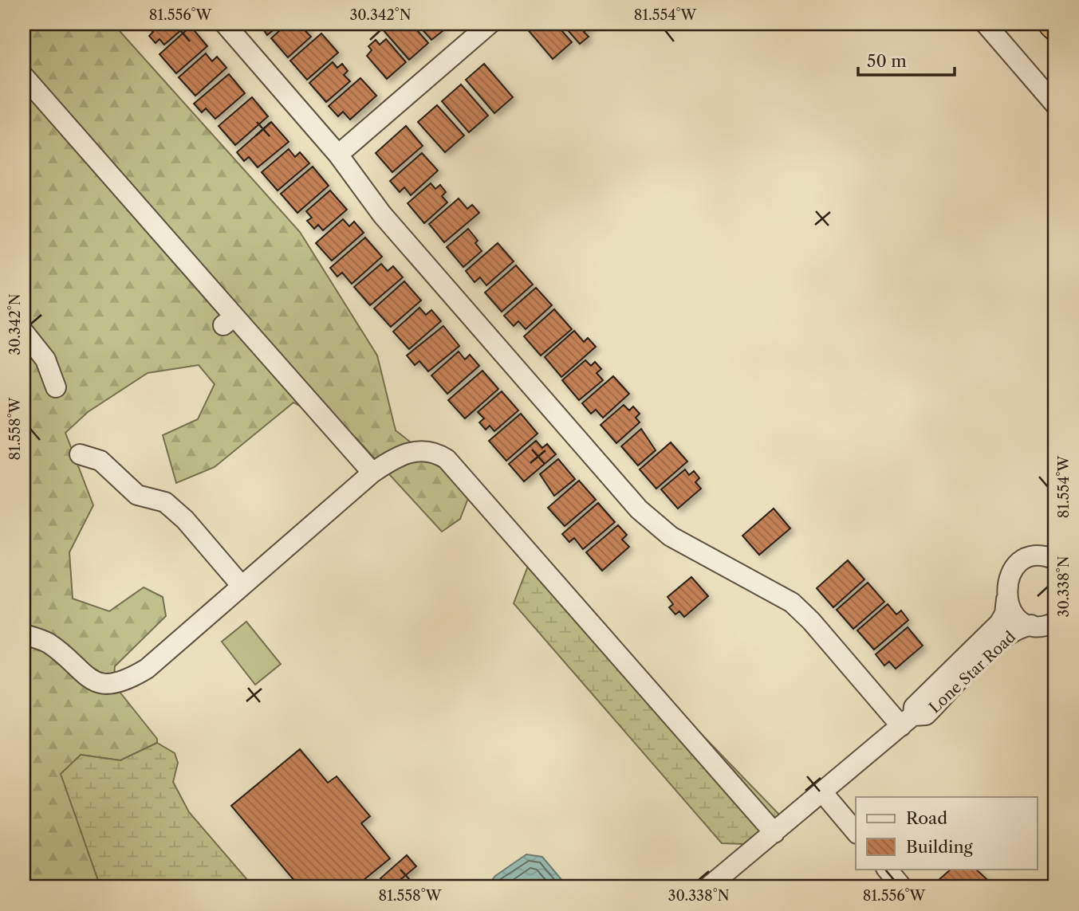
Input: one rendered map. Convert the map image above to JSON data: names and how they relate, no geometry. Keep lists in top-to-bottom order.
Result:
{
  "streets": {
    "street": ["Lone Star Road"]
  },
  "legend": ["Road", "Building"],
  "scale_bar": "50 m",
  "coordinates": [
    "81.556°W",
    "30.342°N",
    "81.554°W",
    "81.558°W",
    "30.338°N"
  ]
}
